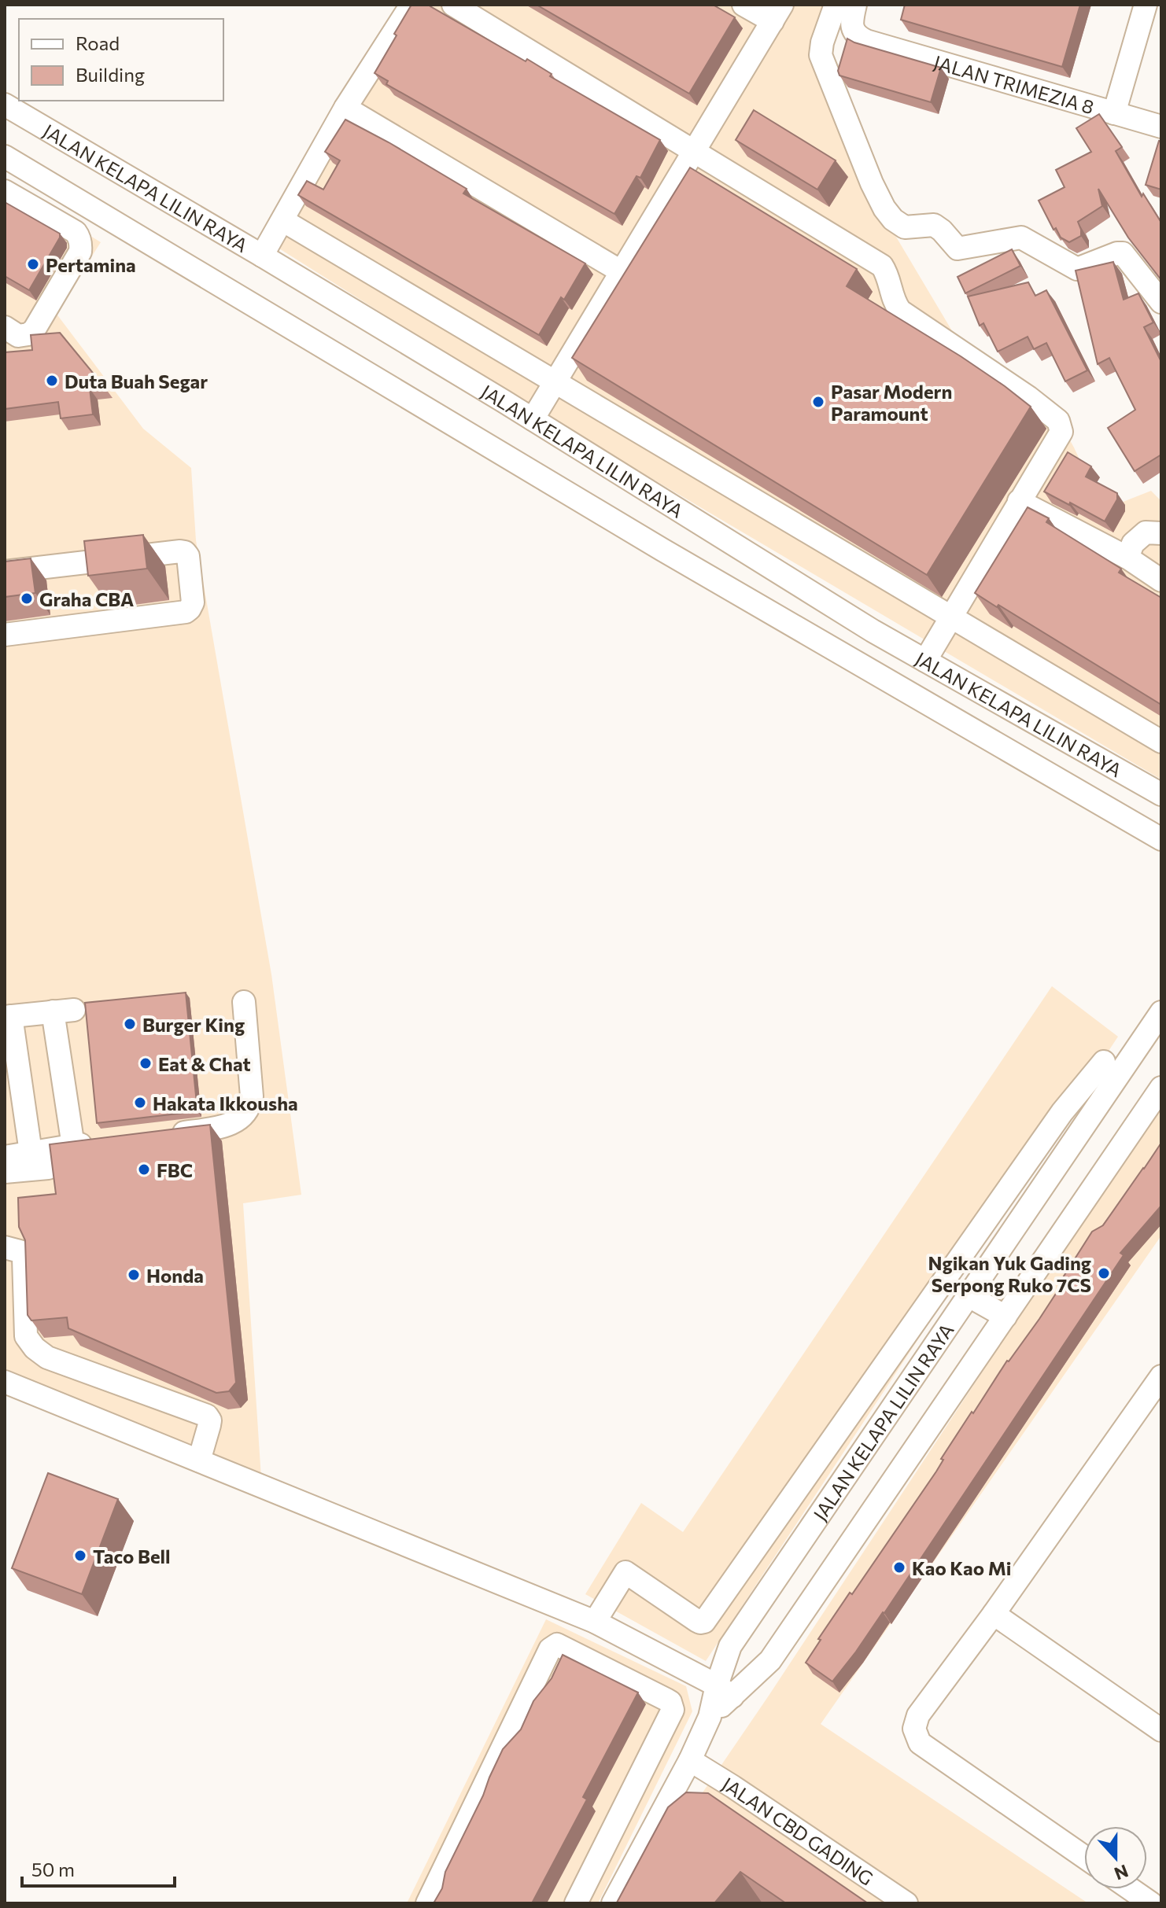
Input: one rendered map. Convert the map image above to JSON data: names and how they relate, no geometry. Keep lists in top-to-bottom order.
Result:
{
  "streets": {
    "street": ["JALAN TRIMEZIA 8", "JALAN KELAPA LILIN RAYA", "JALAN CBD GADING"]
  },
  "crossings": [
    ["JALAN KELAPA LILIN RAYA", "JALAN CBD GADING"]
  ],
  "places": [
    "Pertamina",
    "Duta Buah Segar",
    "Pasar Modern Paramount",
    "Graha CBA",
    "Burger King",
    "Eat & Chat",
    "Hakata Ikkousha",
    "FBC",
    "Ngikan Yuk Gading Serpong Ruko 7CS",
    "Honda",
    "Taco Bell",
    "Kao Kao Mi"
  ],
  "legend": ["Road", "Building"],
  "scale_bar": "50 m",
  "north": "bottom"
}
